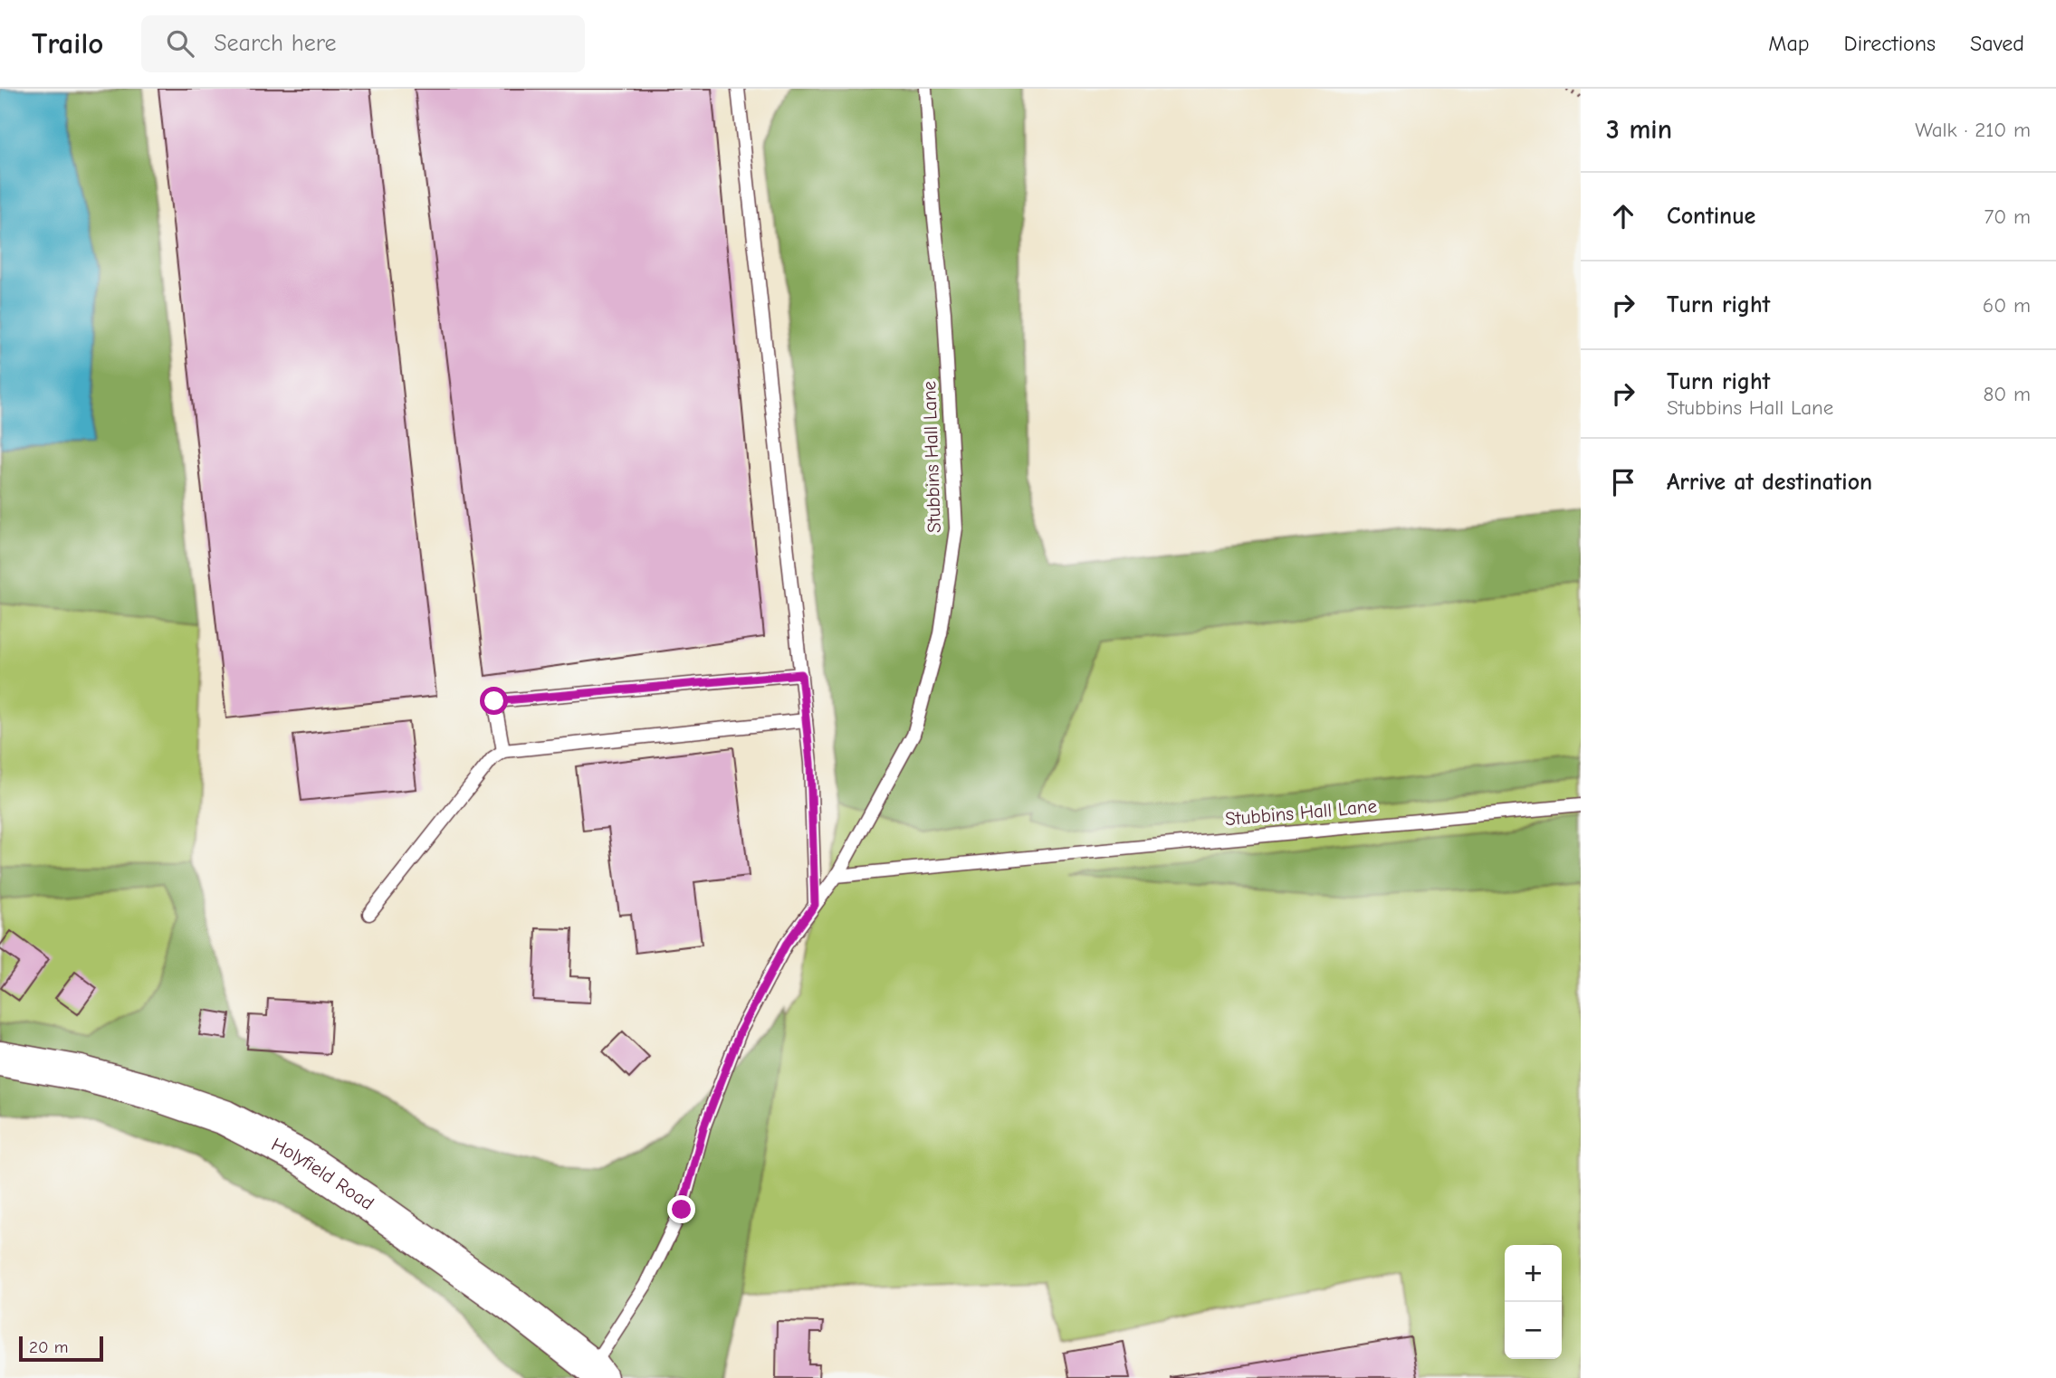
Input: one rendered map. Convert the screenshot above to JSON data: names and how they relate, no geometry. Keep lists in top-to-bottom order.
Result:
{
  "streets": {
    "main road": ["Holyfield Road"],
    "lane": ["Stubbins Hall Lane"]
  },
  "crossings": [
    ["Stubbins Hall Lane", "Holyfield Road"]
  ],
  "scale_bar": "20 m",
  "page": {
    "header": "Trailo",
    "search": "Search here",
    "nav": ["Map", "Directions", "Saved"],
    "heading": ["3 min", "Walk · 210 m"],
    "list": [
      ["Continue", "70 m"],
      ["Turn right", "60 m"],
      ["Turn right", "Stubbins Hall Lane", "80 m"],
      "Arrive at destination"
    ],
    "map_buttons": ["+", "−"],
    "scale": "20 m"
  }
}
